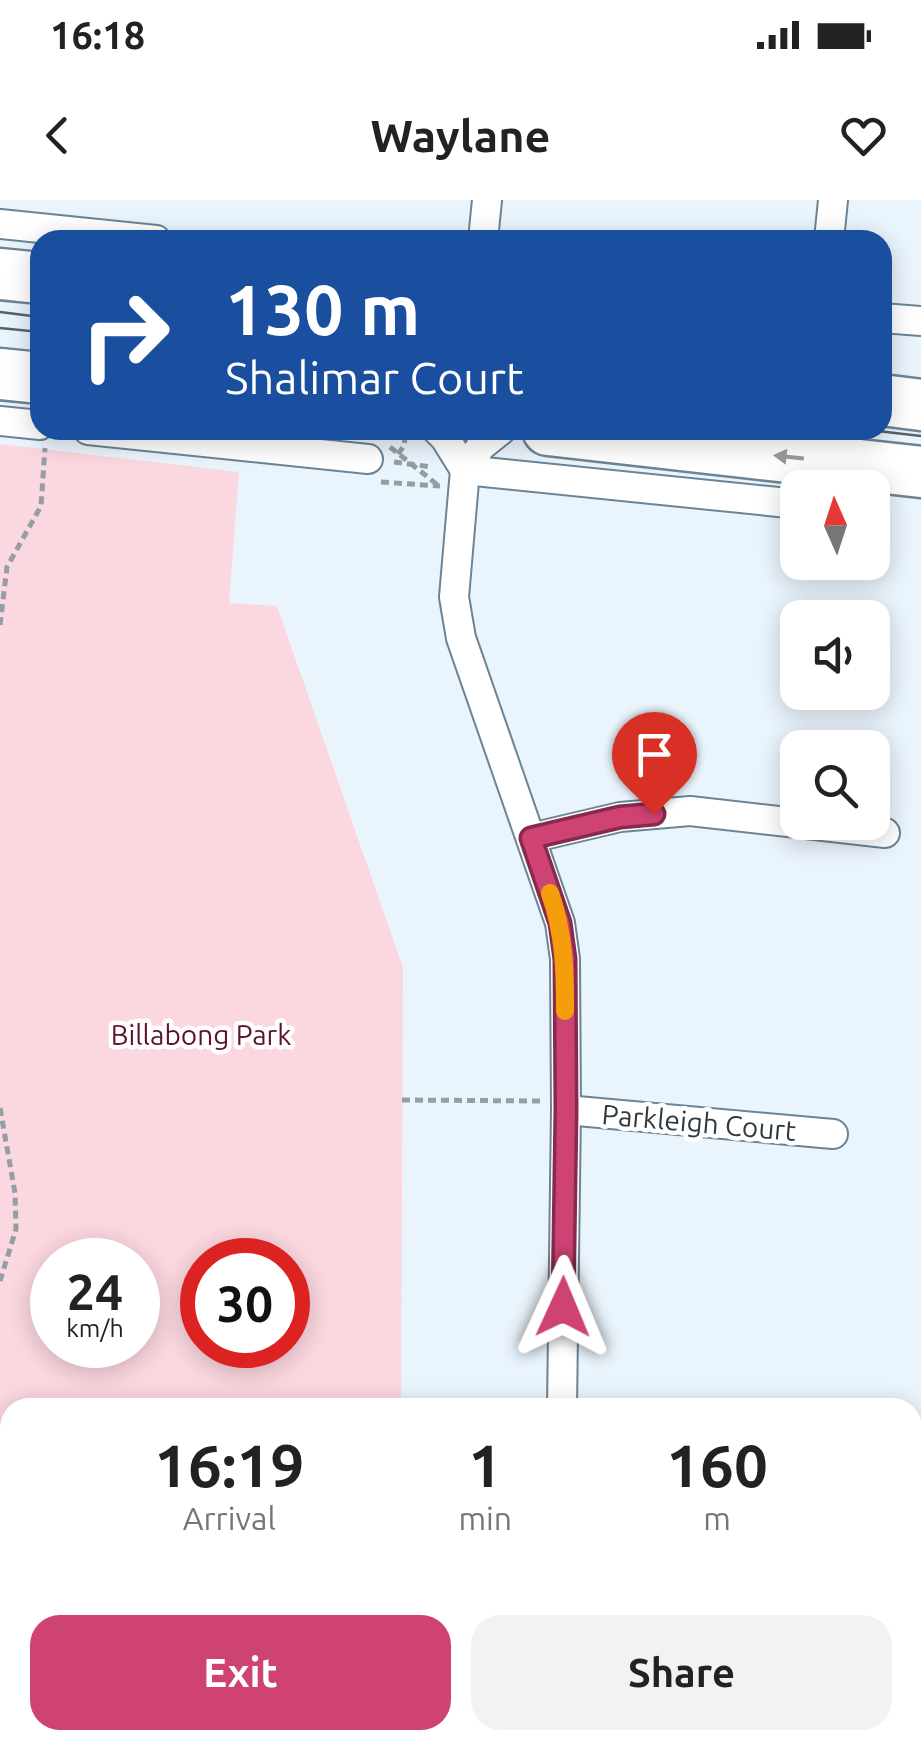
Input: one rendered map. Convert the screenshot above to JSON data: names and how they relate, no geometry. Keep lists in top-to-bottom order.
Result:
{
  "streets": {
    "street": ["Parkleigh Court"]
  },
  "parks": ["Billabong Park"],
  "north": "top",
  "page": {
    "status": "16:18",
    "header": "Waylane",
    "turn": ["130 m", "Shalimar Court"],
    "speed": "24 km/h",
    "limit": "30",
    "eta": [
      "16:19",
      "Arrival",
      "1",
      "min",
      "160",
      "m"
    ],
    "buttons": ["Exit", "Share"]
  }
}
